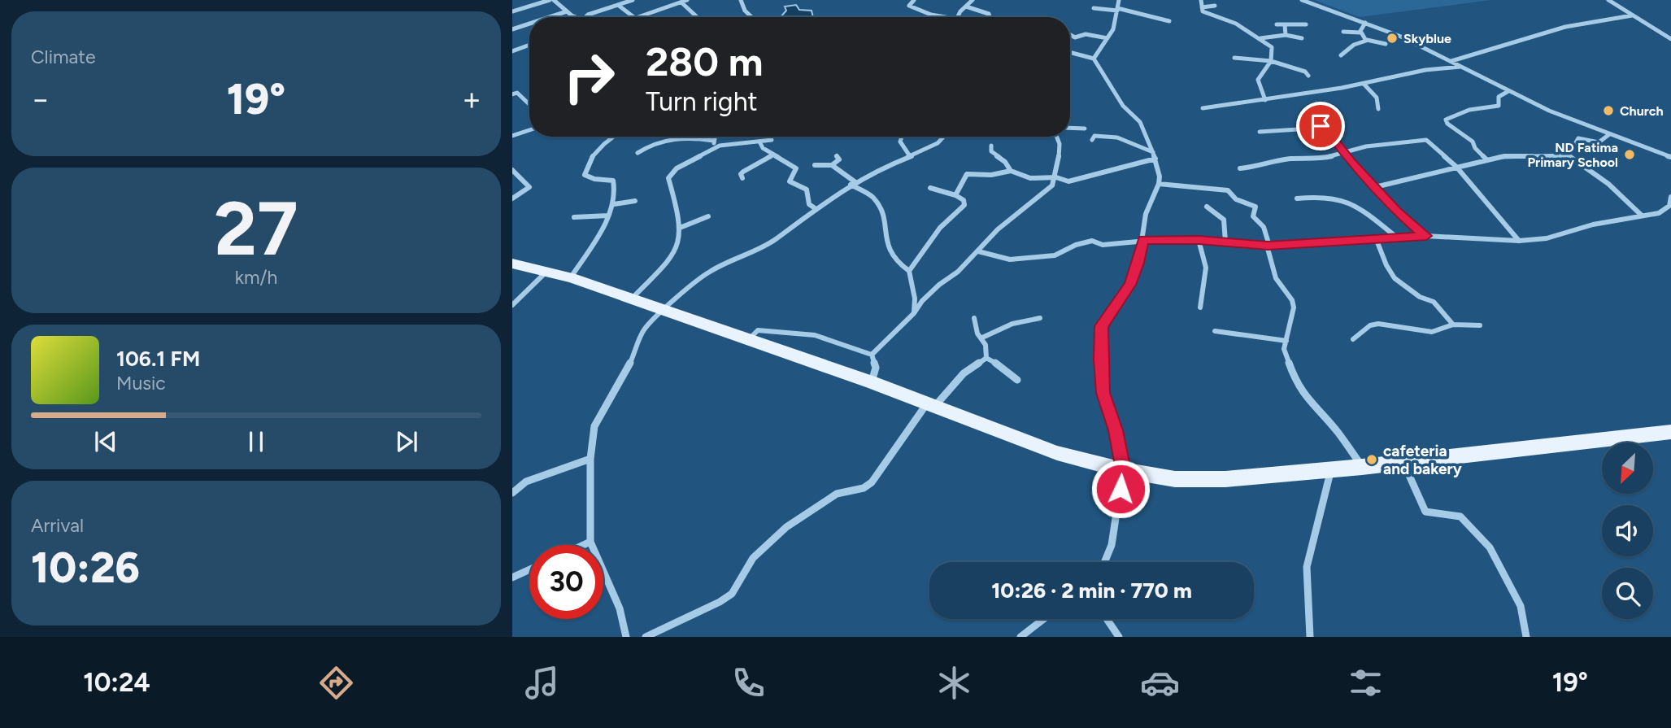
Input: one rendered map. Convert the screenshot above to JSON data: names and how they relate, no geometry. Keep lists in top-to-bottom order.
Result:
{
  "places": [
    "Skyblue",
    "Church",
    "ND Fatima Primary School",
    "cafeteria and bakery"
  ],
  "north": "bottom left",
  "page": {
    "tile": [
      "Climate",
      ["27", "km/h"],
      ["Arrival", "10:26"]
    ],
    "turn": ["280 m", "Turn right"],
    "heat": ["−", "19°", "+"],
    "song": ["106.1 FM", "Music"],
    "limit": "30",
    "trip": "10:26 · 2 min · 770 m",
    "tabs": ["10:24", "19°"]
  }
}
